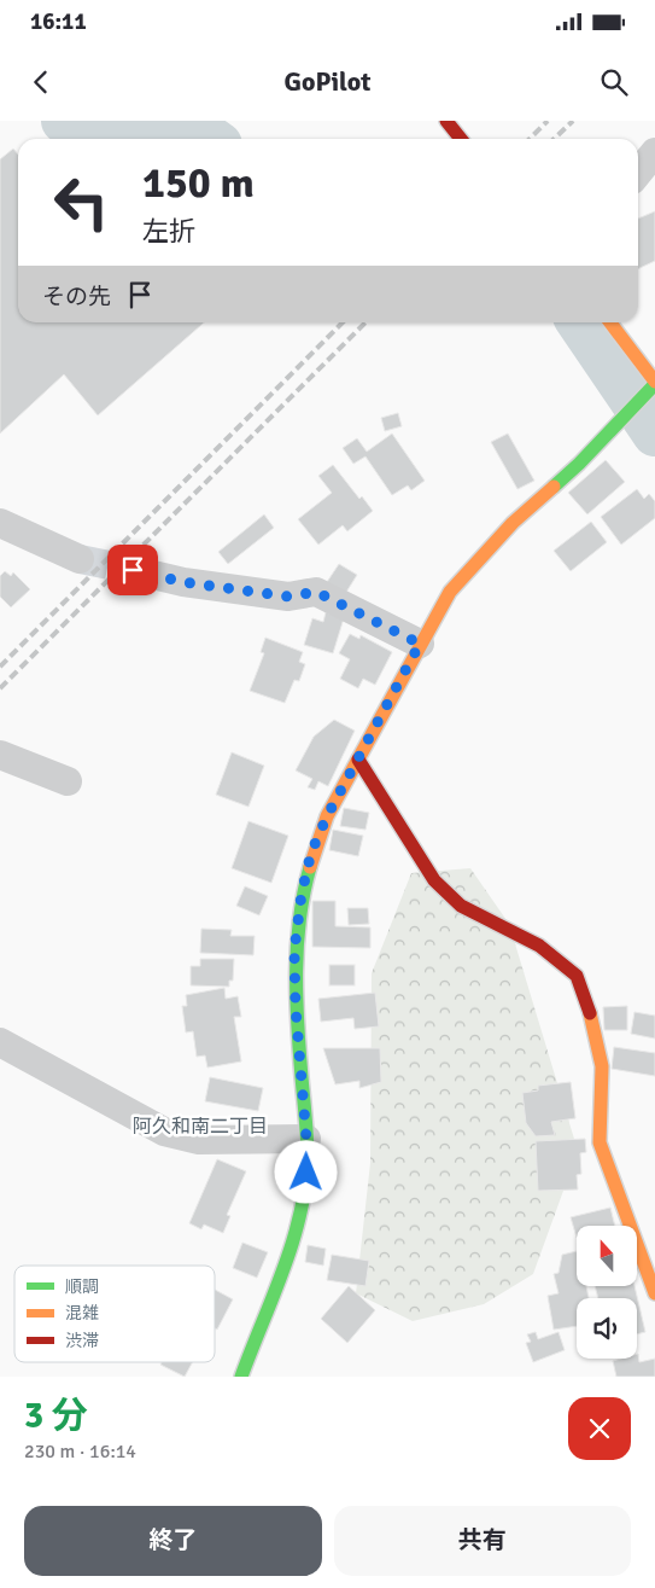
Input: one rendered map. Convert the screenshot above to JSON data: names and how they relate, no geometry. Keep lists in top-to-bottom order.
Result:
{
  "districts": ["阿久和南二丁目"],
  "legend": ["順調", "混雑", "渋滞"],
  "north": "top",
  "page": {
    "status": "16:11",
    "header": "GoPilot",
    "turn": ["150 m", "左折"],
    "then": "その先",
    "heading": ["3 分", "230 m · 16:14"],
    "buttons": ["終了", "共有"]
  }
}
